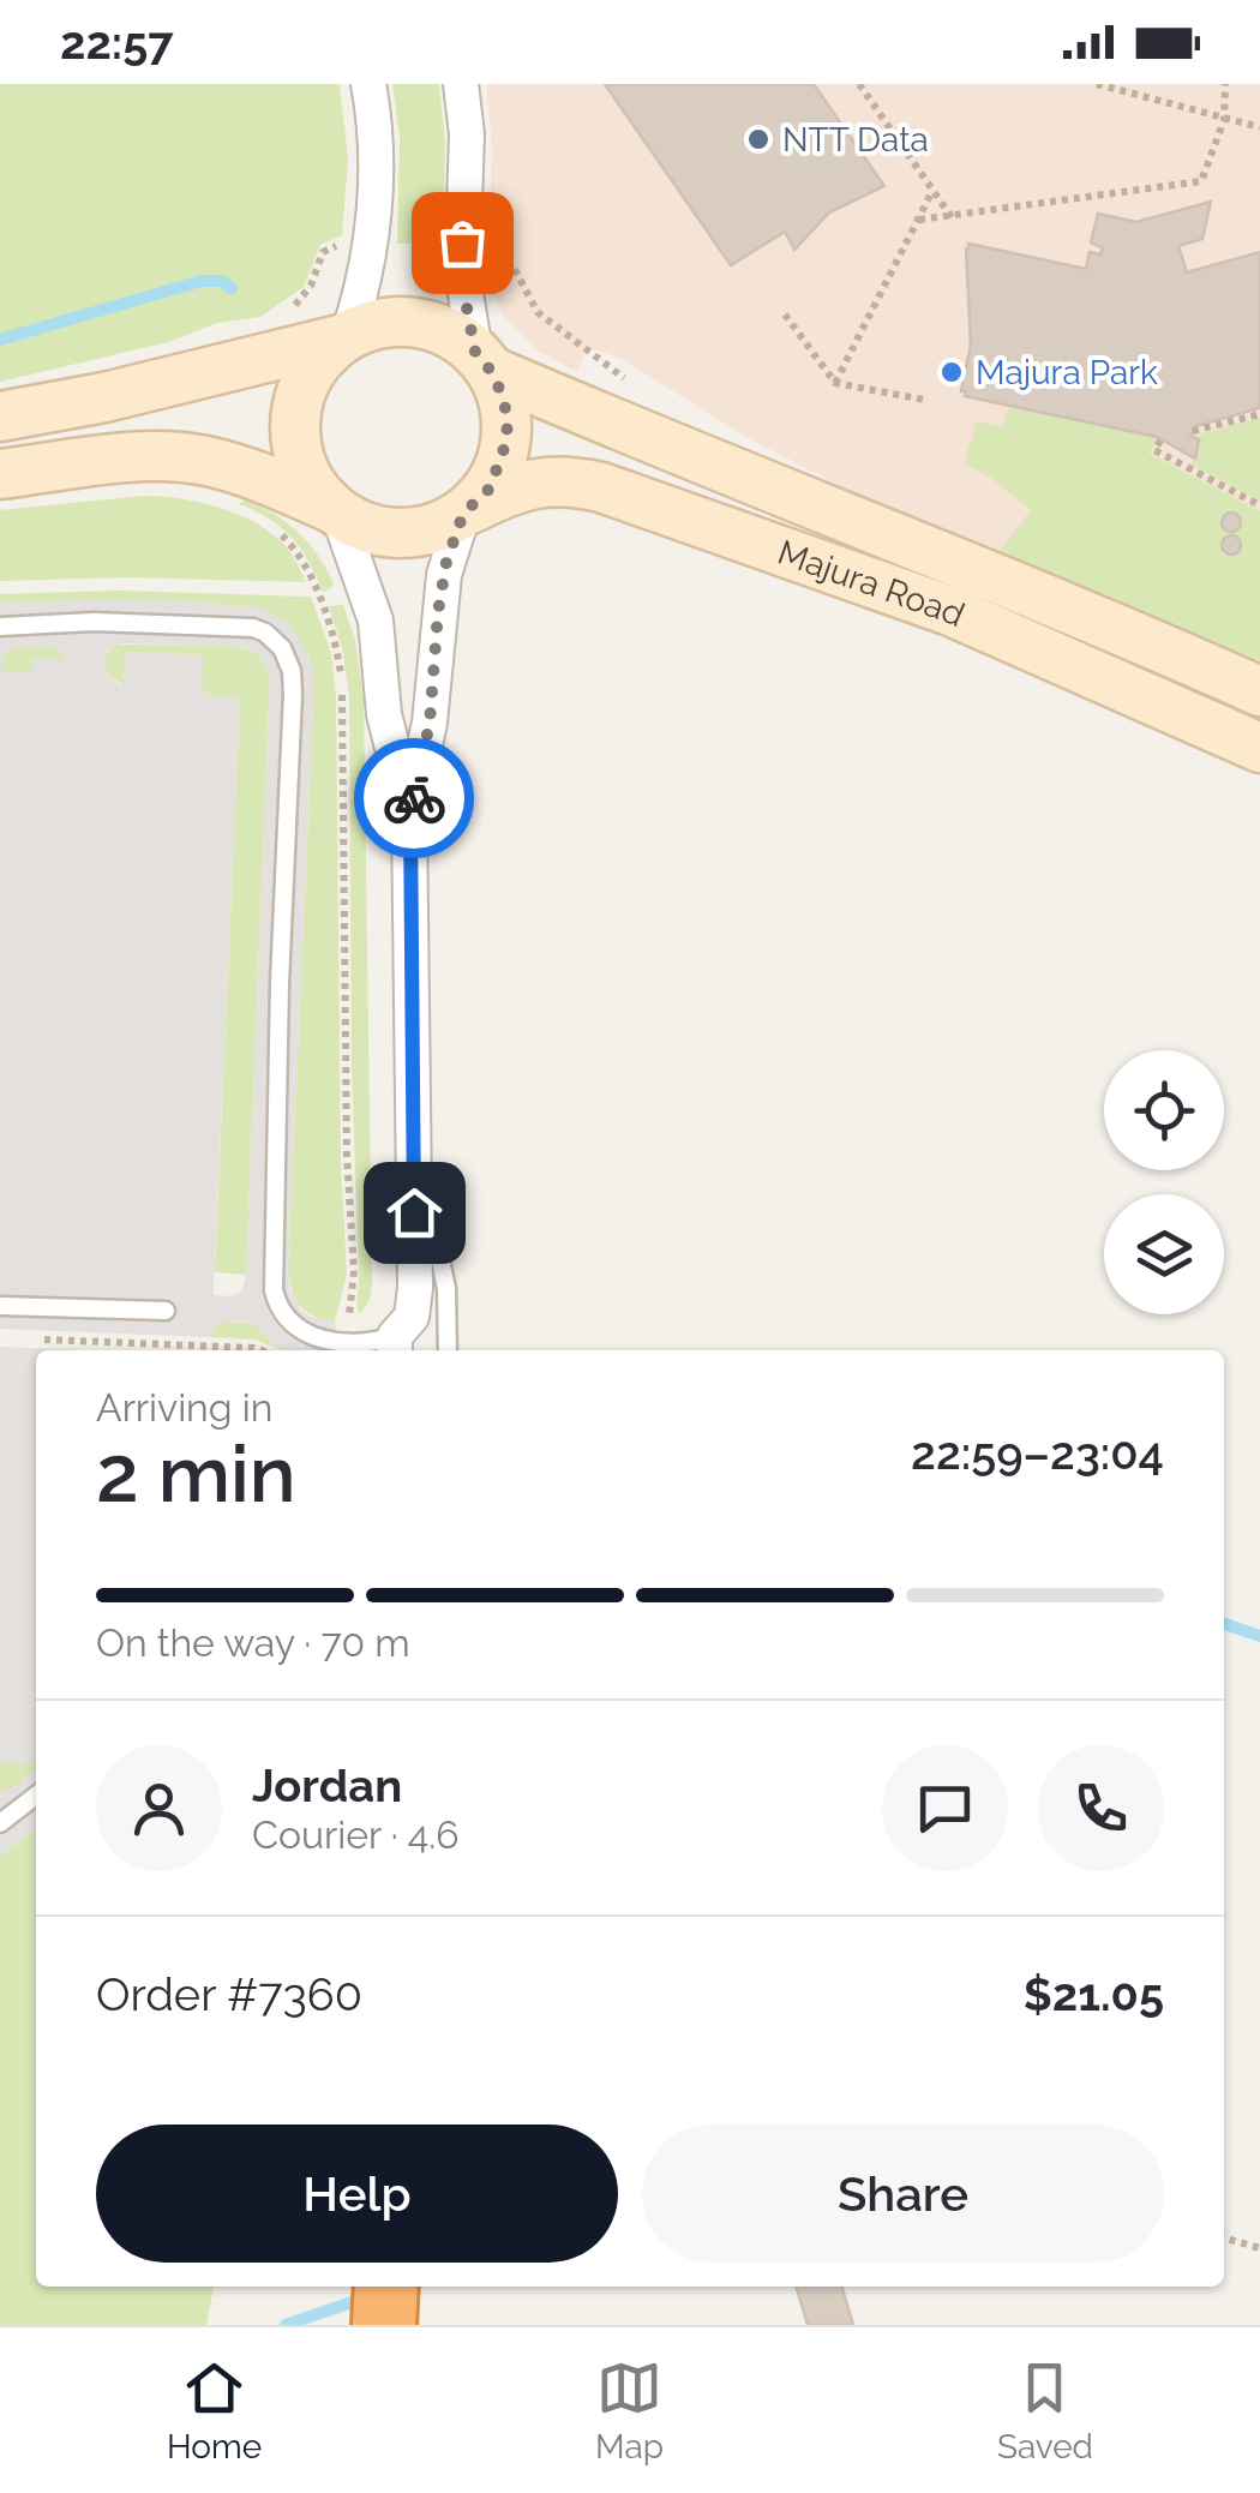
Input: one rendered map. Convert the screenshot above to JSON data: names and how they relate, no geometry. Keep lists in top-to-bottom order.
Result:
{
  "streets": {
    "main road": ["Majura Road"]
  },
  "places": ["NTT Data", "Majura Park"],
  "page": {
    "status": "22:57",
    "heading": ["2 min", "Arriving in", "22:59–23:04"],
    "panel": [
      "Jordan",
      "Courier · 4.6",
      "Order #7360",
      "$21.05"
    ],
    "bar": "On the way · 70 m",
    "buttons": ["Help", "Share"],
    "tabs": ["Home", "Map", "Saved"]
  }
}
